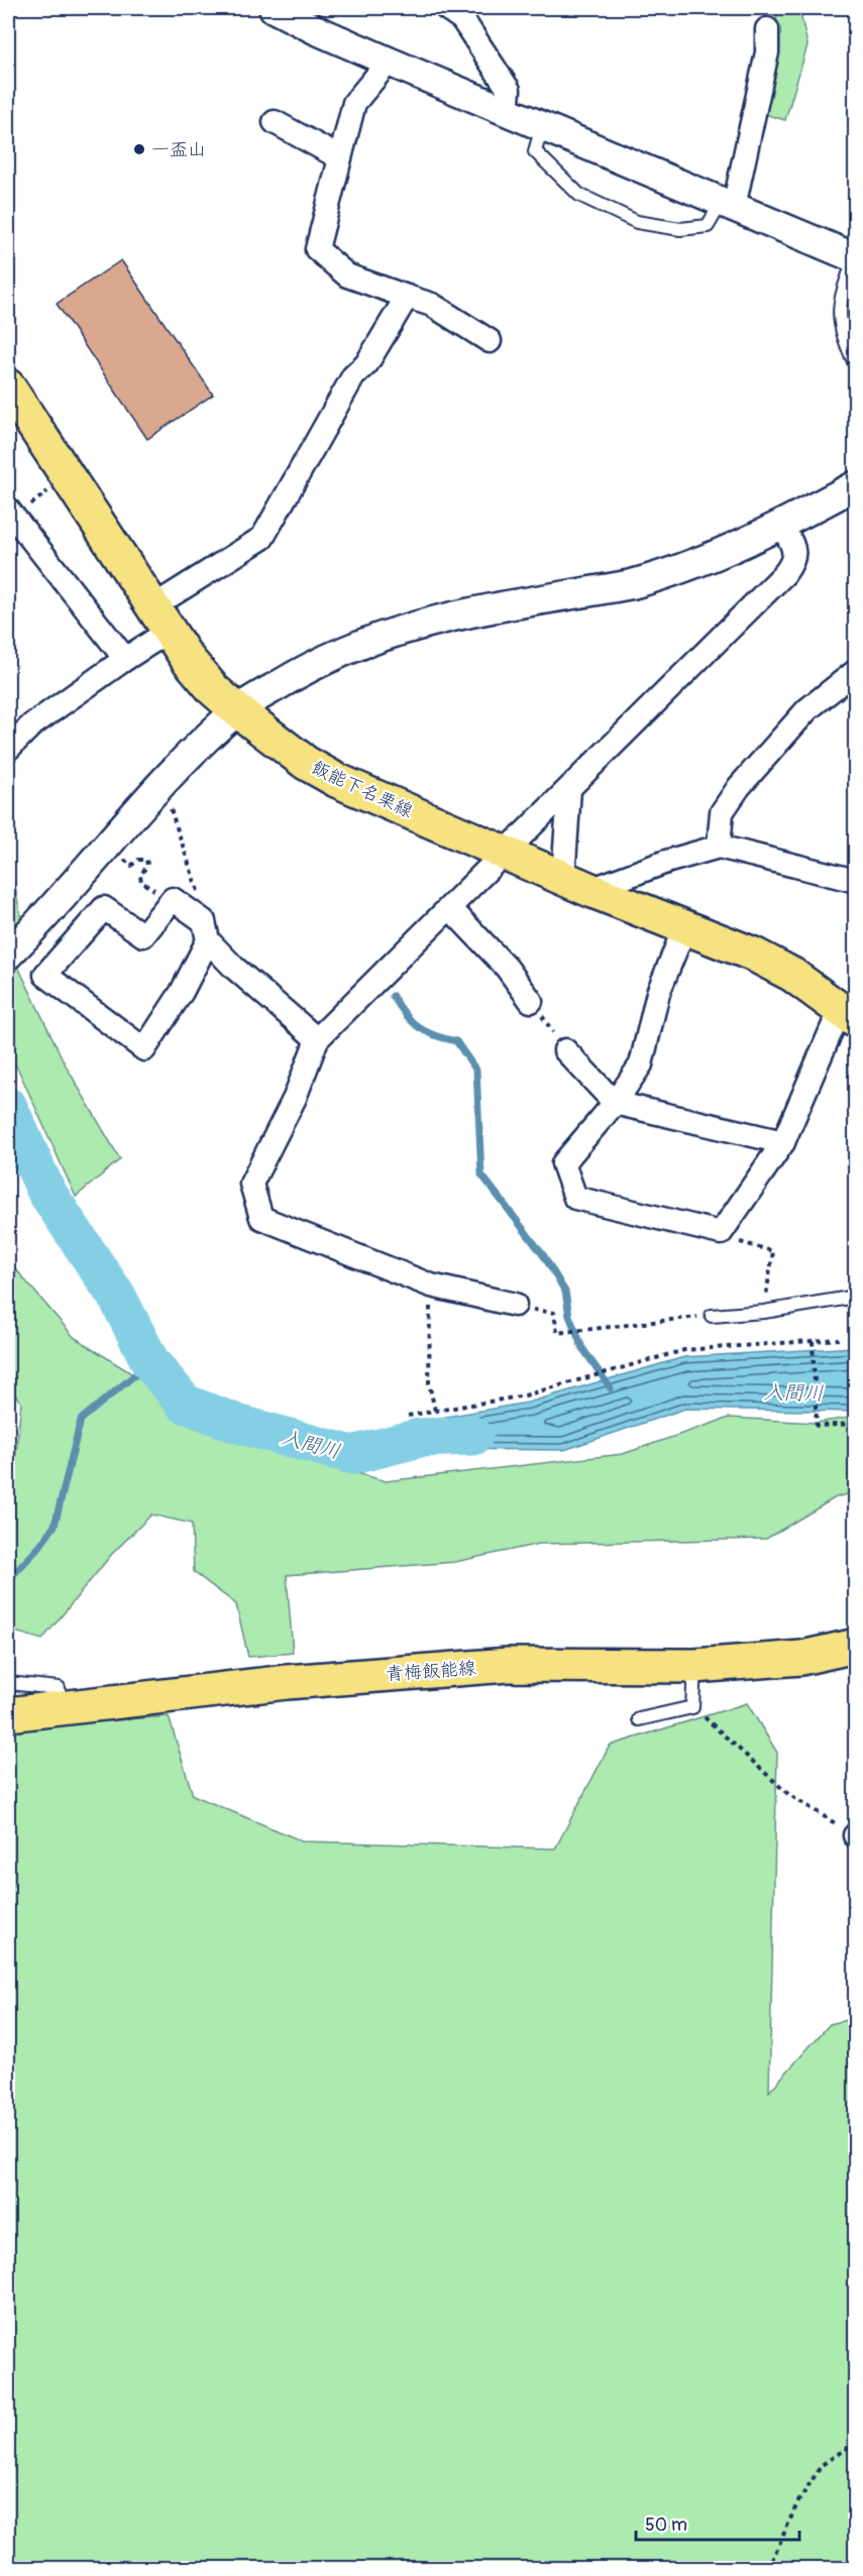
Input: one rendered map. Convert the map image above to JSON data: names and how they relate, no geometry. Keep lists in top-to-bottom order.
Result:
{
  "streets": {
    "main road": ["飯能下名栗線", "青梅飯能線"]
  },
  "water": ["入間川"],
  "places": ["一盃山"],
  "scale_bar": "50 m"
}
